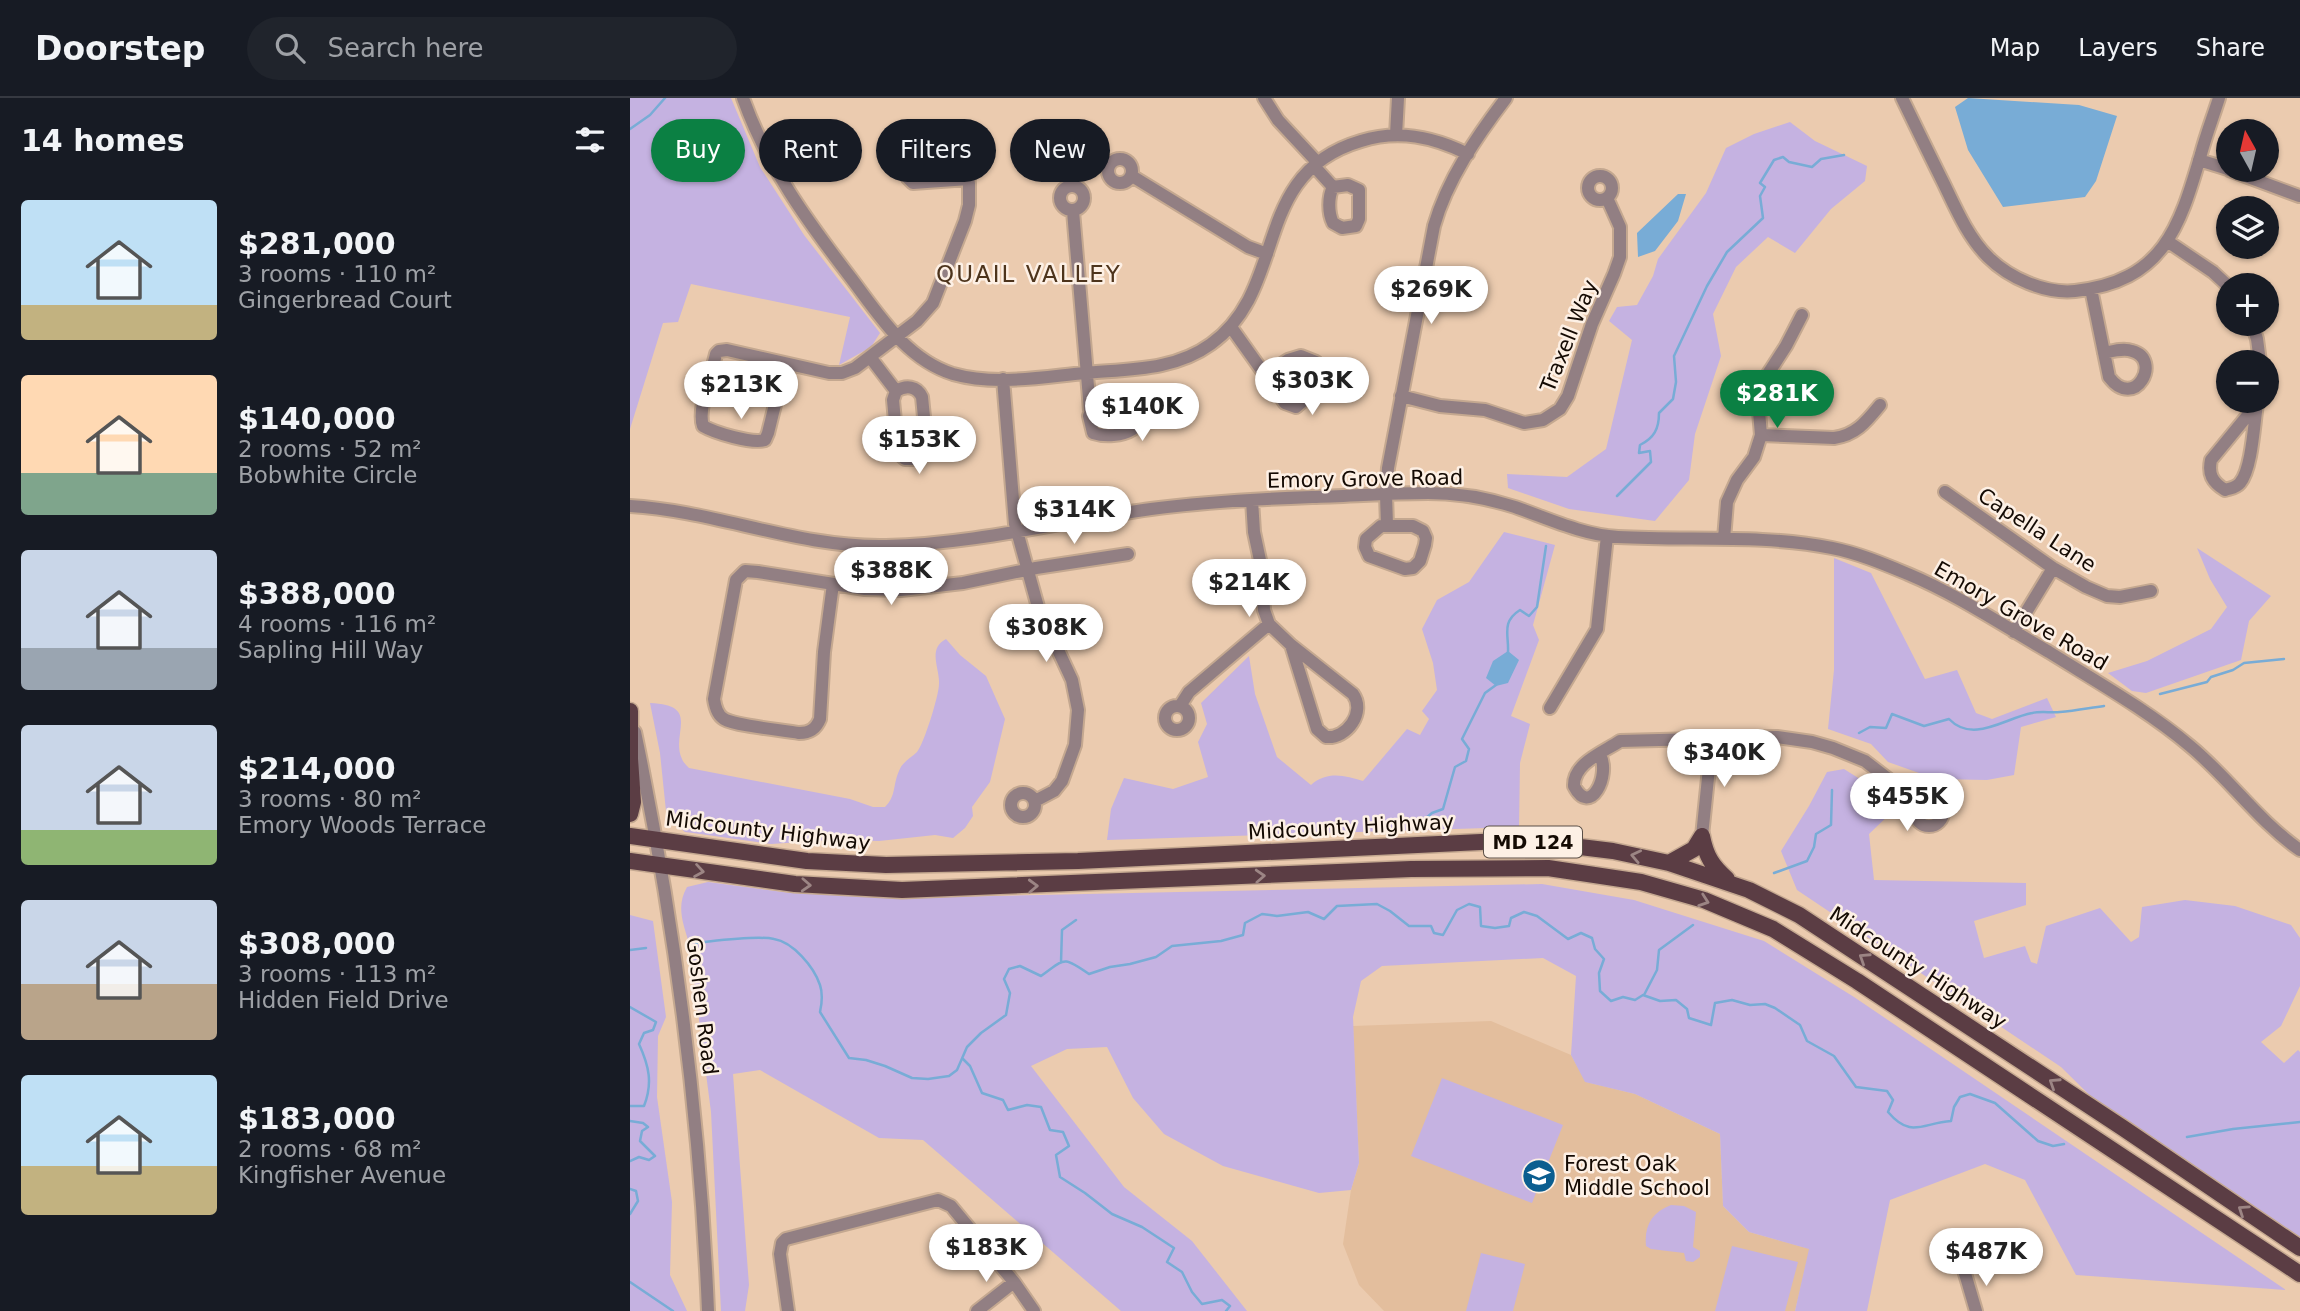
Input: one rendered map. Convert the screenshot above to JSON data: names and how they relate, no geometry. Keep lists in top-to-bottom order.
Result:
{
  "streets": {
    "main road": ["Midcounty Highway", "MD 124"],
    "street": [
      "Traxell Way",
      "Emory Grove Road",
      "Capella Lane",
      "Goshen Road"
    ]
  },
  "crossings": [
    ["Midcounty Highway", "Goshen Road"]
  ],
  "districts": ["QUAIL VALLEY"],
  "places": {
    "school or university": ["Forest Oak Middle School"]
  },
  "north": "top",
  "page": {
    "header": "Doorstep",
    "search": "Search here",
    "nav": ["Map", "Layers", "Share"],
    "heading": "14 homes",
    "map_buttons": ["+", "−"],
    "chip": [
      "Buy",
      "Rent",
      "Filters",
      "New"
    ],
    "list": [
      {
        "name": "$281,000",
        "note": "3 rooms · 110 m² · Gingerbread Court"
      },
      {
        "name": "$140,000",
        "note": "2 rooms · 52 m² · Bobwhite Circle"
      },
      {
        "name": "$388,000",
        "note": "4 rooms · 116 m² · Sapling Hill Way"
      },
      {
        "name": "$214,000",
        "note": "3 rooms · 80 m² · Emory Woods Terrace"
      },
      {
        "name": "$308,000",
        "note": "3 rooms · 113 m² · Hidden Field Drive"
      },
      {
        "name": "$183,000",
        "note": "2 rooms · 68 m² · Kingfisher Avenue"
      }
    ],
    "price": [
      "$269K",
      "$303K",
      "$213K",
      "$281K",
      "$140K",
      "$153K",
      "$314K",
      "$388K",
      "$214K",
      "$308K",
      "$340K",
      "$455K",
      "$183K",
      "$487K"
    ]
  }
}
